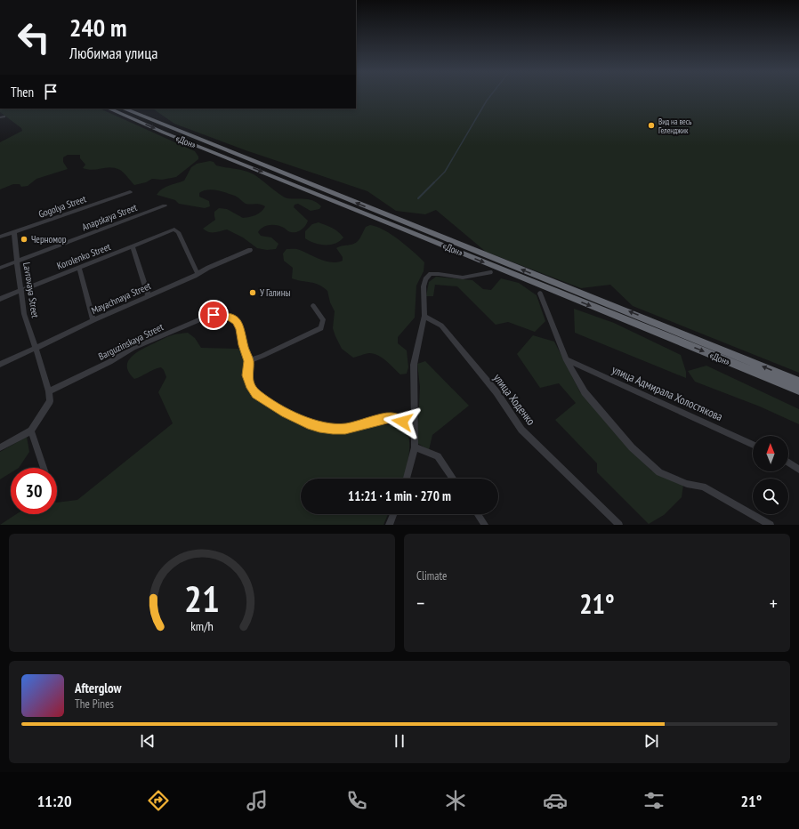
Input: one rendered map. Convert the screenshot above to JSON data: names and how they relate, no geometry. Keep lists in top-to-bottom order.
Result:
{
  "streets": {
    "highway": ["«Дон»"],
    "street": [
      "Gogolya Street",
      "Anapskaya Street",
      "Korolenko Street",
      "Lavrovaya Street",
      "Mayachnaya Street",
      "Barguzinskaya Street",
      "улица Адмирала Холостякова",
      "улица Ходенко"
    ]
  },
  "crossings": [
    ["Gogolya Street", "Lavrovaya Street"],
    ["Anapskaya Street", "Lavrovaya Street"],
    ["Korolenko Street", "Lavrovaya Street"],
    ["Korolenko Street", "Mayachnaya Street"],
    ["Lavrovaya Street", "Mayachnaya Street"],
    ["Lavrovaya Street", "Barguzinskaya Street"]
  ],
  "places": ["Вид на весь Геленджик", "Черномор", "У Галины"],
  "north": "top",
  "page": {
    "turn": ["240 m", "Любимая улица"],
    "then": "Then",
    "limit": "30",
    "trip": "11:21 · 1 min · 270 m",
    "tile": "Climate",
    "heat": ["−", "21°", "+"],
    "song": ["Afterglow", "The Pines"],
    "tabs": ["11:20", "21°"],
    "gauge": ["21", "km/h"]
  }
}
